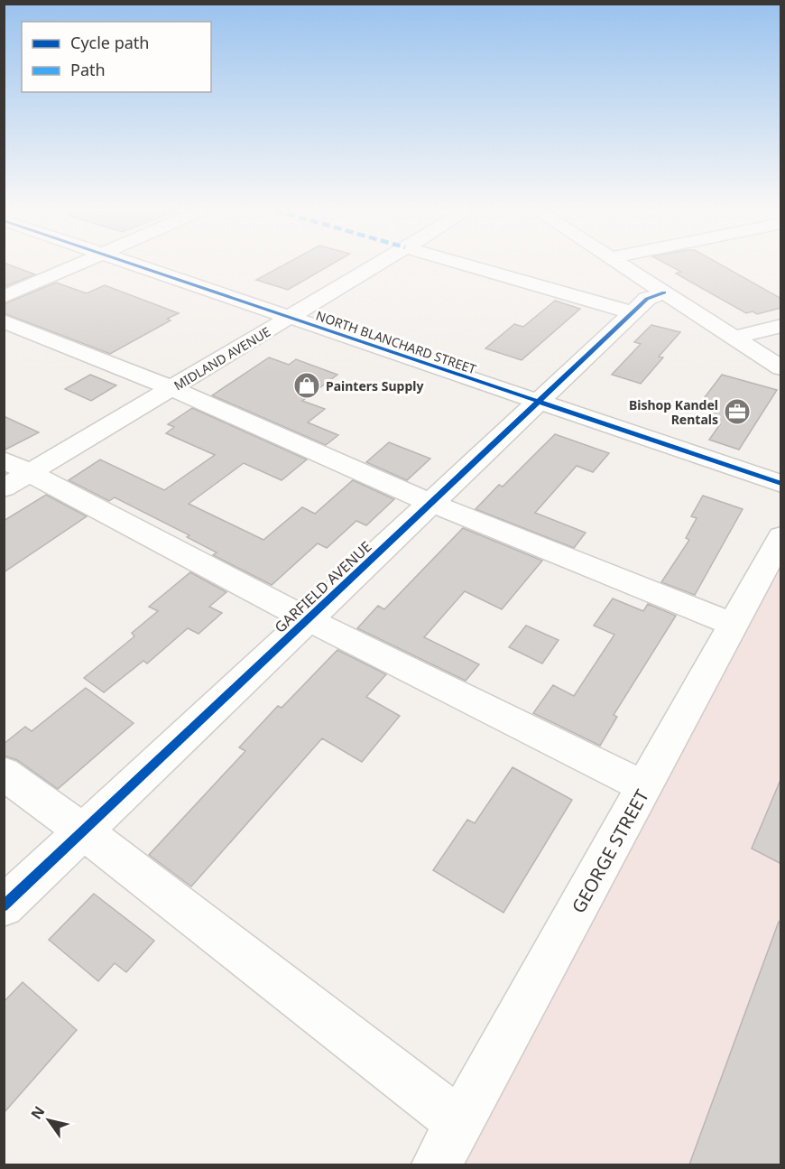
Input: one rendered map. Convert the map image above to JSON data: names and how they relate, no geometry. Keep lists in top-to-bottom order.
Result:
{
  "streets": {
    "street": [
      "NORTH BLANCHARD STREET",
      "MIDLAND AVENUE",
      "GARFIELD AVENUE",
      "GEORGE STREET"
    ]
  },
  "crossings": [
    ["NORTH BLANCHARD STREET", "MIDLAND AVENUE"],
    ["NORTH BLANCHARD STREET", "GARFIELD AVENUE"]
  ],
  "places": {
    "shop": ["Painters Supply"],
    "office": ["Bishop Kandel Rentals"]
  },
  "legend": ["Cycle path", "Path"],
  "north": "top left"
}
